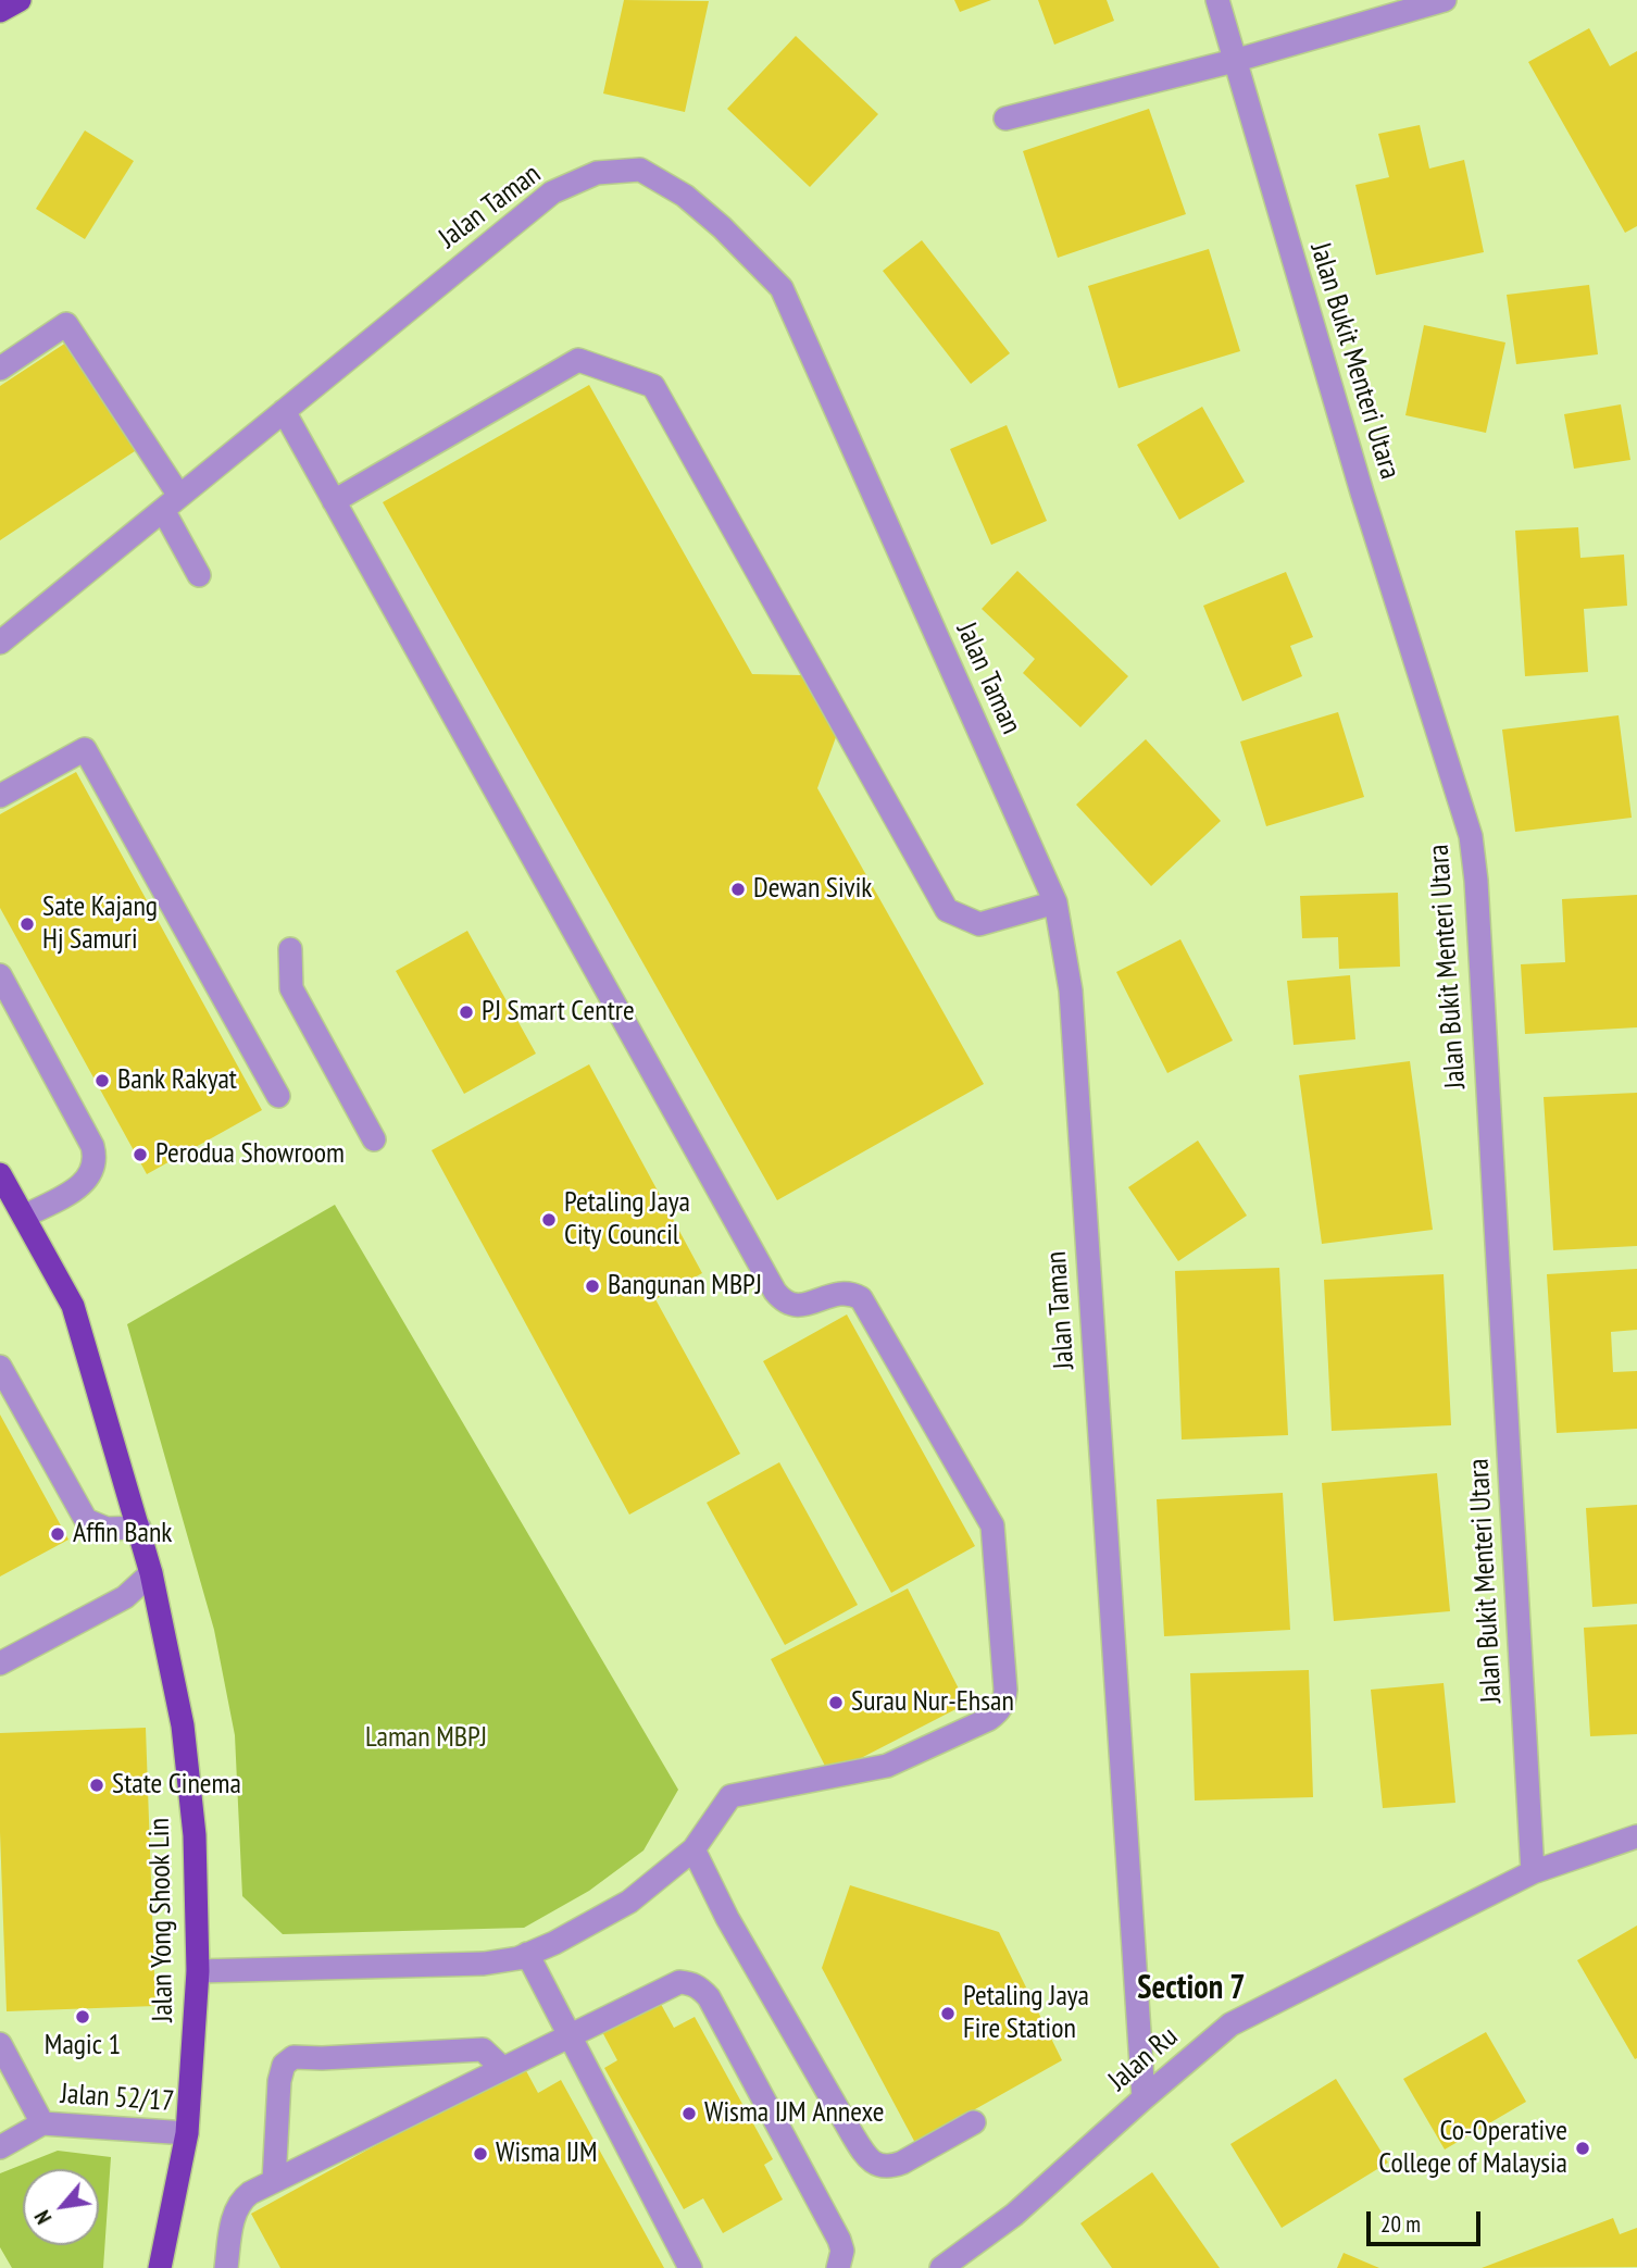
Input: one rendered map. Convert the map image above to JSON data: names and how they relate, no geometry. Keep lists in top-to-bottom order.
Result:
{
  "streets": {
    "main road": ["Jalan Yong Shook Lin"],
    "street": [
      "Jalan Taman",
      "Jalan Bukit Menteri Utara",
      "Jalan Ru",
      "Jalan 52/17"
    ]
  },
  "crossings": [
    ["Jalan Taman", "Jalan Ru"],
    ["Jalan Bukit Menteri Utara", "Jalan Ru"],
    ["Jalan Yong Shook Lin", "Jalan 52/17"]
  ],
  "districts": ["Section 7"],
  "parks": ["Laman MBPJ"],
  "places": [
    "Dewan Sivik",
    "Sate Kajang Hj Samuri",
    "PJ Smart Centre",
    "Bank Rakyat",
    "Perodua Showroom",
    "Petaling Jaya City Council",
    "Bangunan MBPJ",
    "Affin Bank",
    "Surau Nur-Ehsan",
    "State Cinema",
    "Petaling Jaya Fire Station",
    "Magic 1",
    "Wisma IJM Annexe",
    "Co-Operative College of Malaysia",
    "Wisma IJM"
  ],
  "scale_bar": "20 m",
  "north": "bottom left"
}
